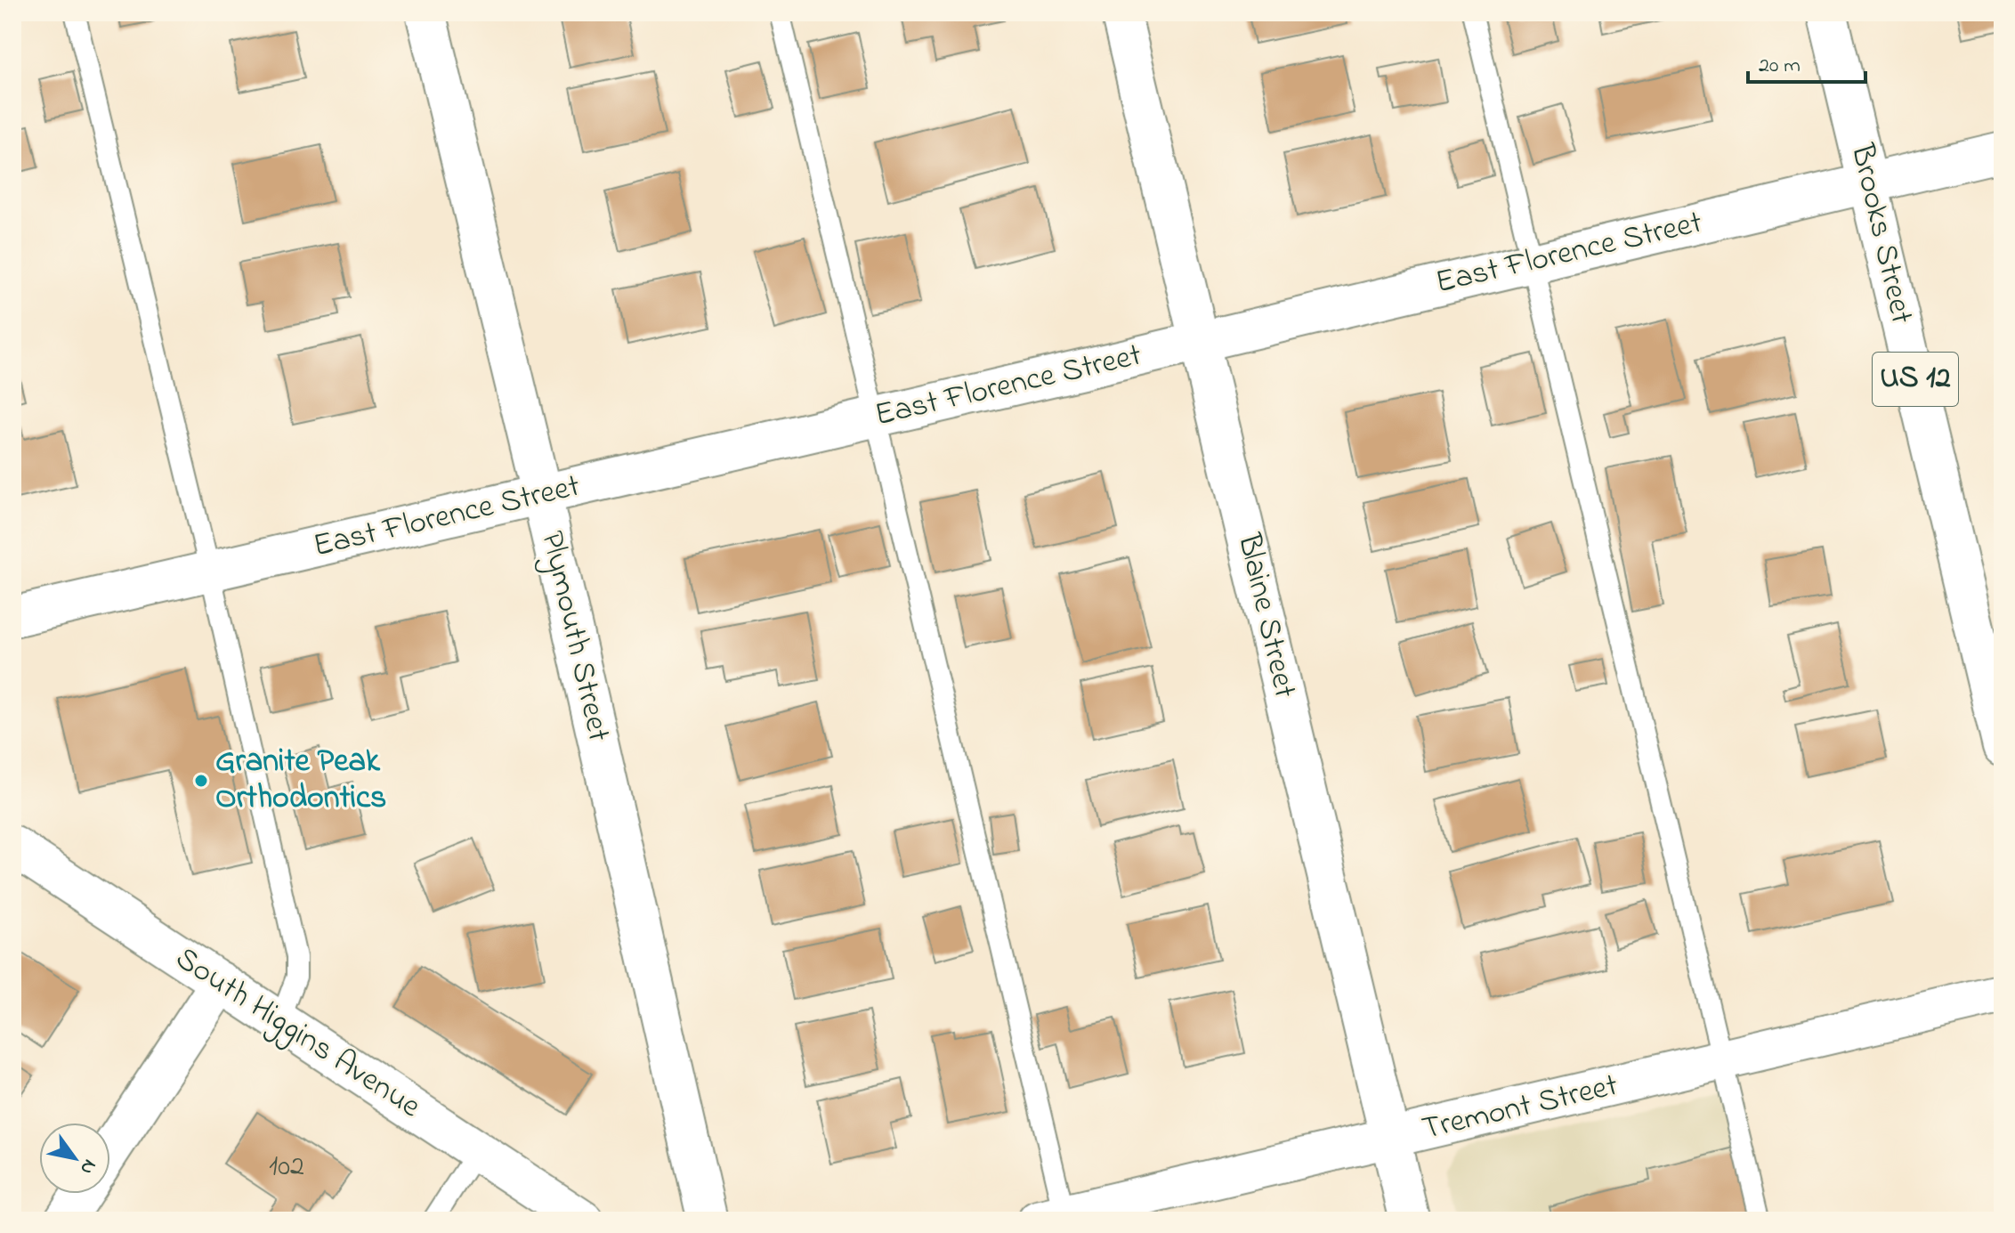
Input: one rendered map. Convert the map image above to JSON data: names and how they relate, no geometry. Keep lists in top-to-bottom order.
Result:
{
  "streets": {
    "main road": [
      "Brooks Street",
      "East Florence Street",
      "US 12",
      "Blaine Street",
      "Plymouth Street",
      "South Higgins Avenue",
      "Tremont Street"
    ]
  },
  "crossings": [
    ["Brooks Street", "East Florence Street"],
    ["East Florence Street", "Blaine Street"],
    ["East Florence Street", "Plymouth Street"],
    ["Blaine Street", "Tremont Street"]
  ],
  "places": ["Granite Peak Orthodontics"],
  "house_numbers": ["102"],
  "scale_bar": "20 m",
  "north": "bottom right"
}
